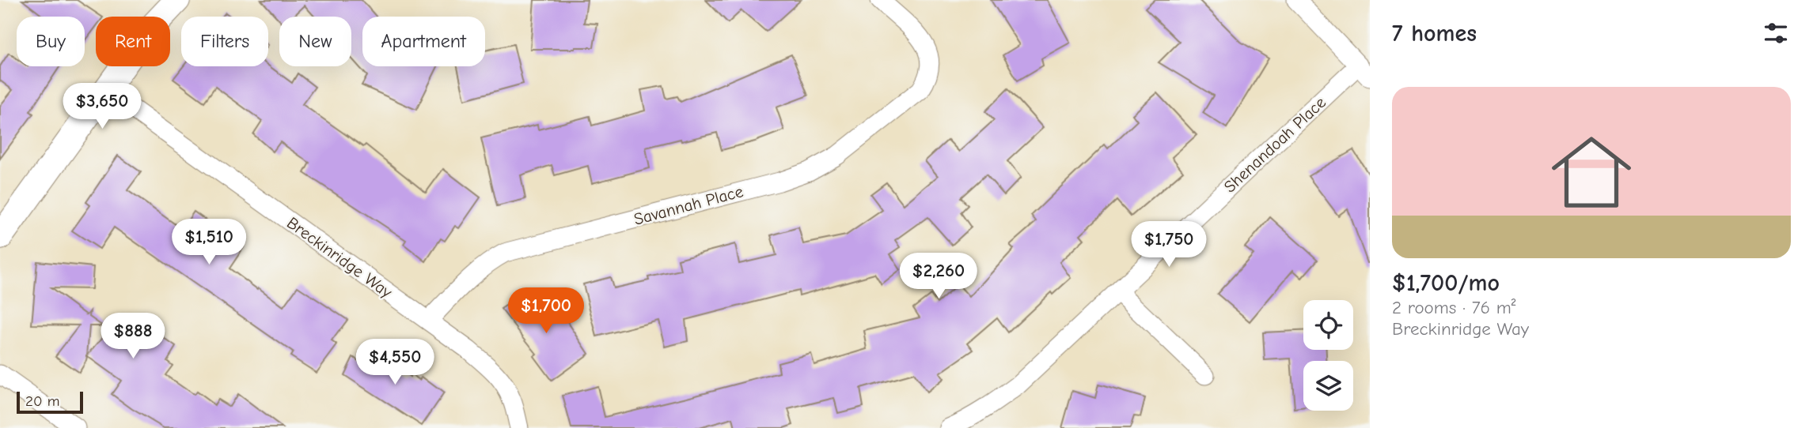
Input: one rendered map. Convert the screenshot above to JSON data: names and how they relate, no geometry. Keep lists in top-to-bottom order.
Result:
{
  "streets": {
    "street": ["Shenandoah Place", "Savannah Place", "Breckinridge Way"]
  },
  "crossings": [
    ["Savannah Place", "Breckinridge Way"]
  ],
  "scale_bar": "20 m",
  "page": {
    "heading": "7 homes",
    "chip": [
      "Buy",
      "Rent",
      "Filters",
      "New",
      "Apartment"
    ],
    "list": [
      {
        "name": "$1,700/mo",
        "note": "2 rooms · 76 m² · Breckinridge Way"
      }
    ],
    "price": [
      "$3,650",
      "$1,510",
      "$1,750",
      "$2,260",
      "$1,700",
      "$888",
      "$4,550"
    ],
    "scale": "20 m"
  }
}
